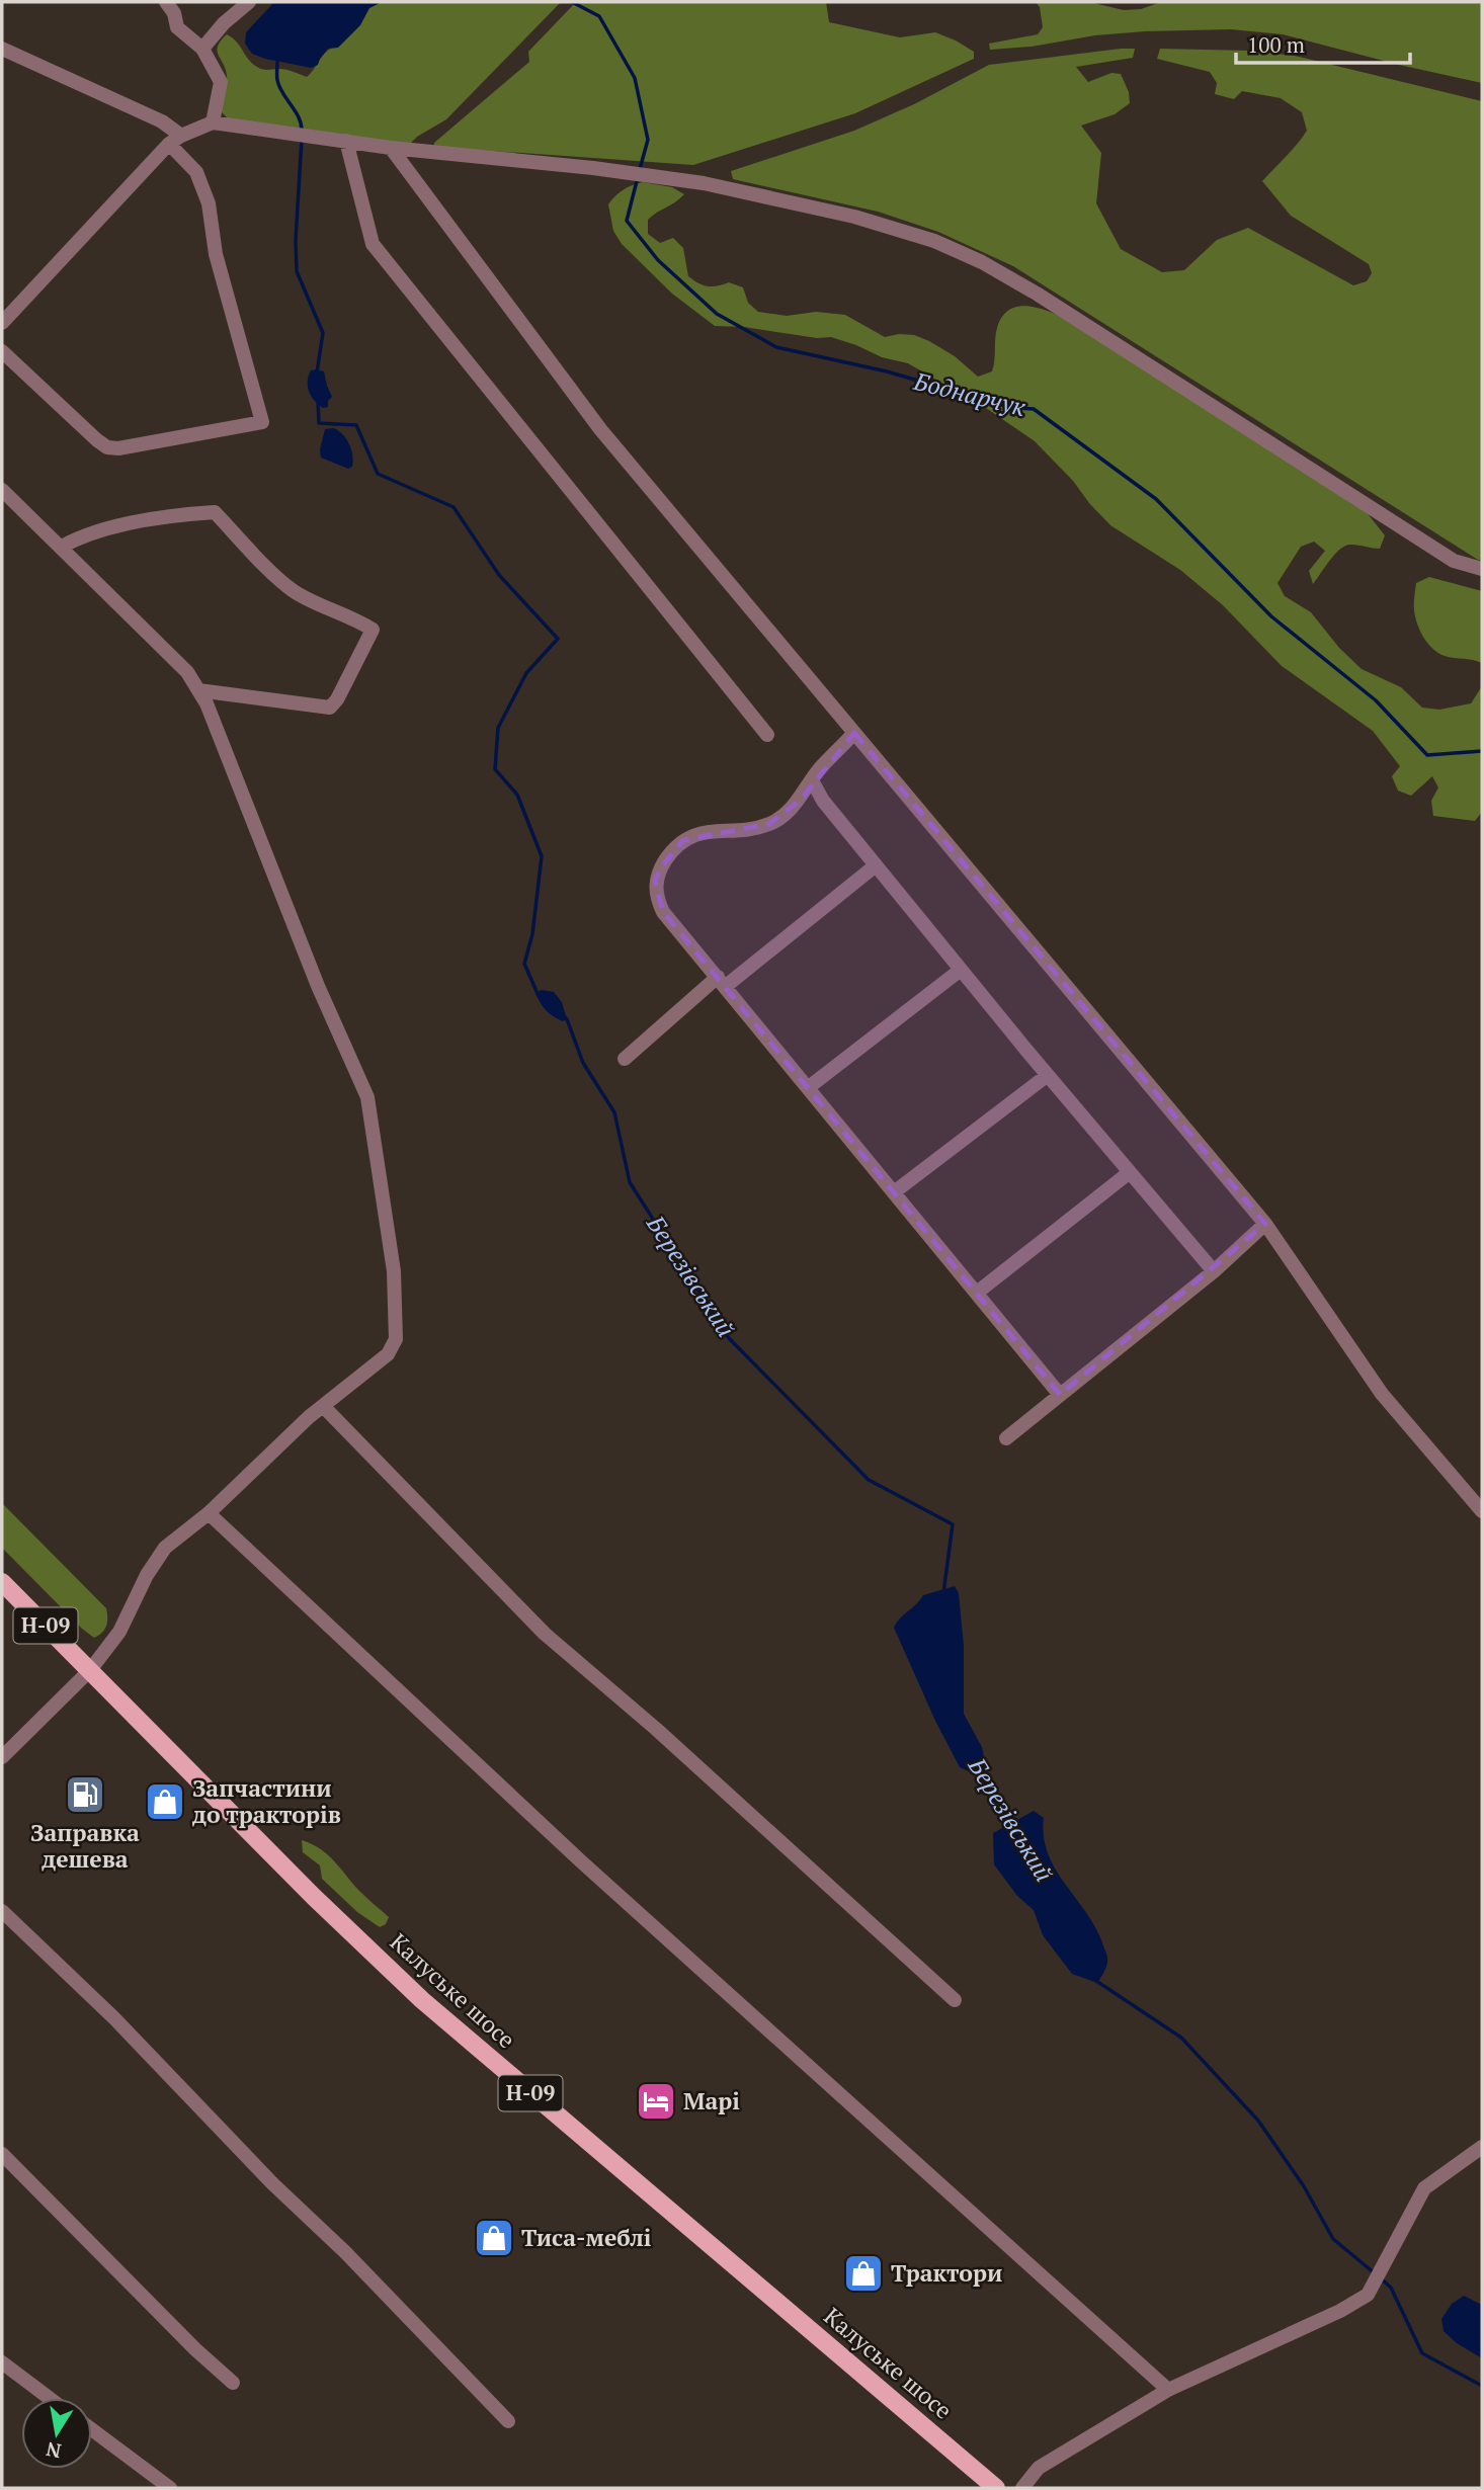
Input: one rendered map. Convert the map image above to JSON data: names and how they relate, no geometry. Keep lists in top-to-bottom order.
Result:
{
  "streets": {
    "main road": ["Н-09", "Калуське шосе"]
  },
  "water": ["Боднарчук", "Березівський"],
  "places": {
    "fuel station": ["Заправка дешева"],
    "shop": ["Запчастини до тракторів", "Тиса-меблі", "Трактори"],
    "hotel": ["Марі"]
  },
  "scale_bar": "100 m",
  "north": "bottom"
}
